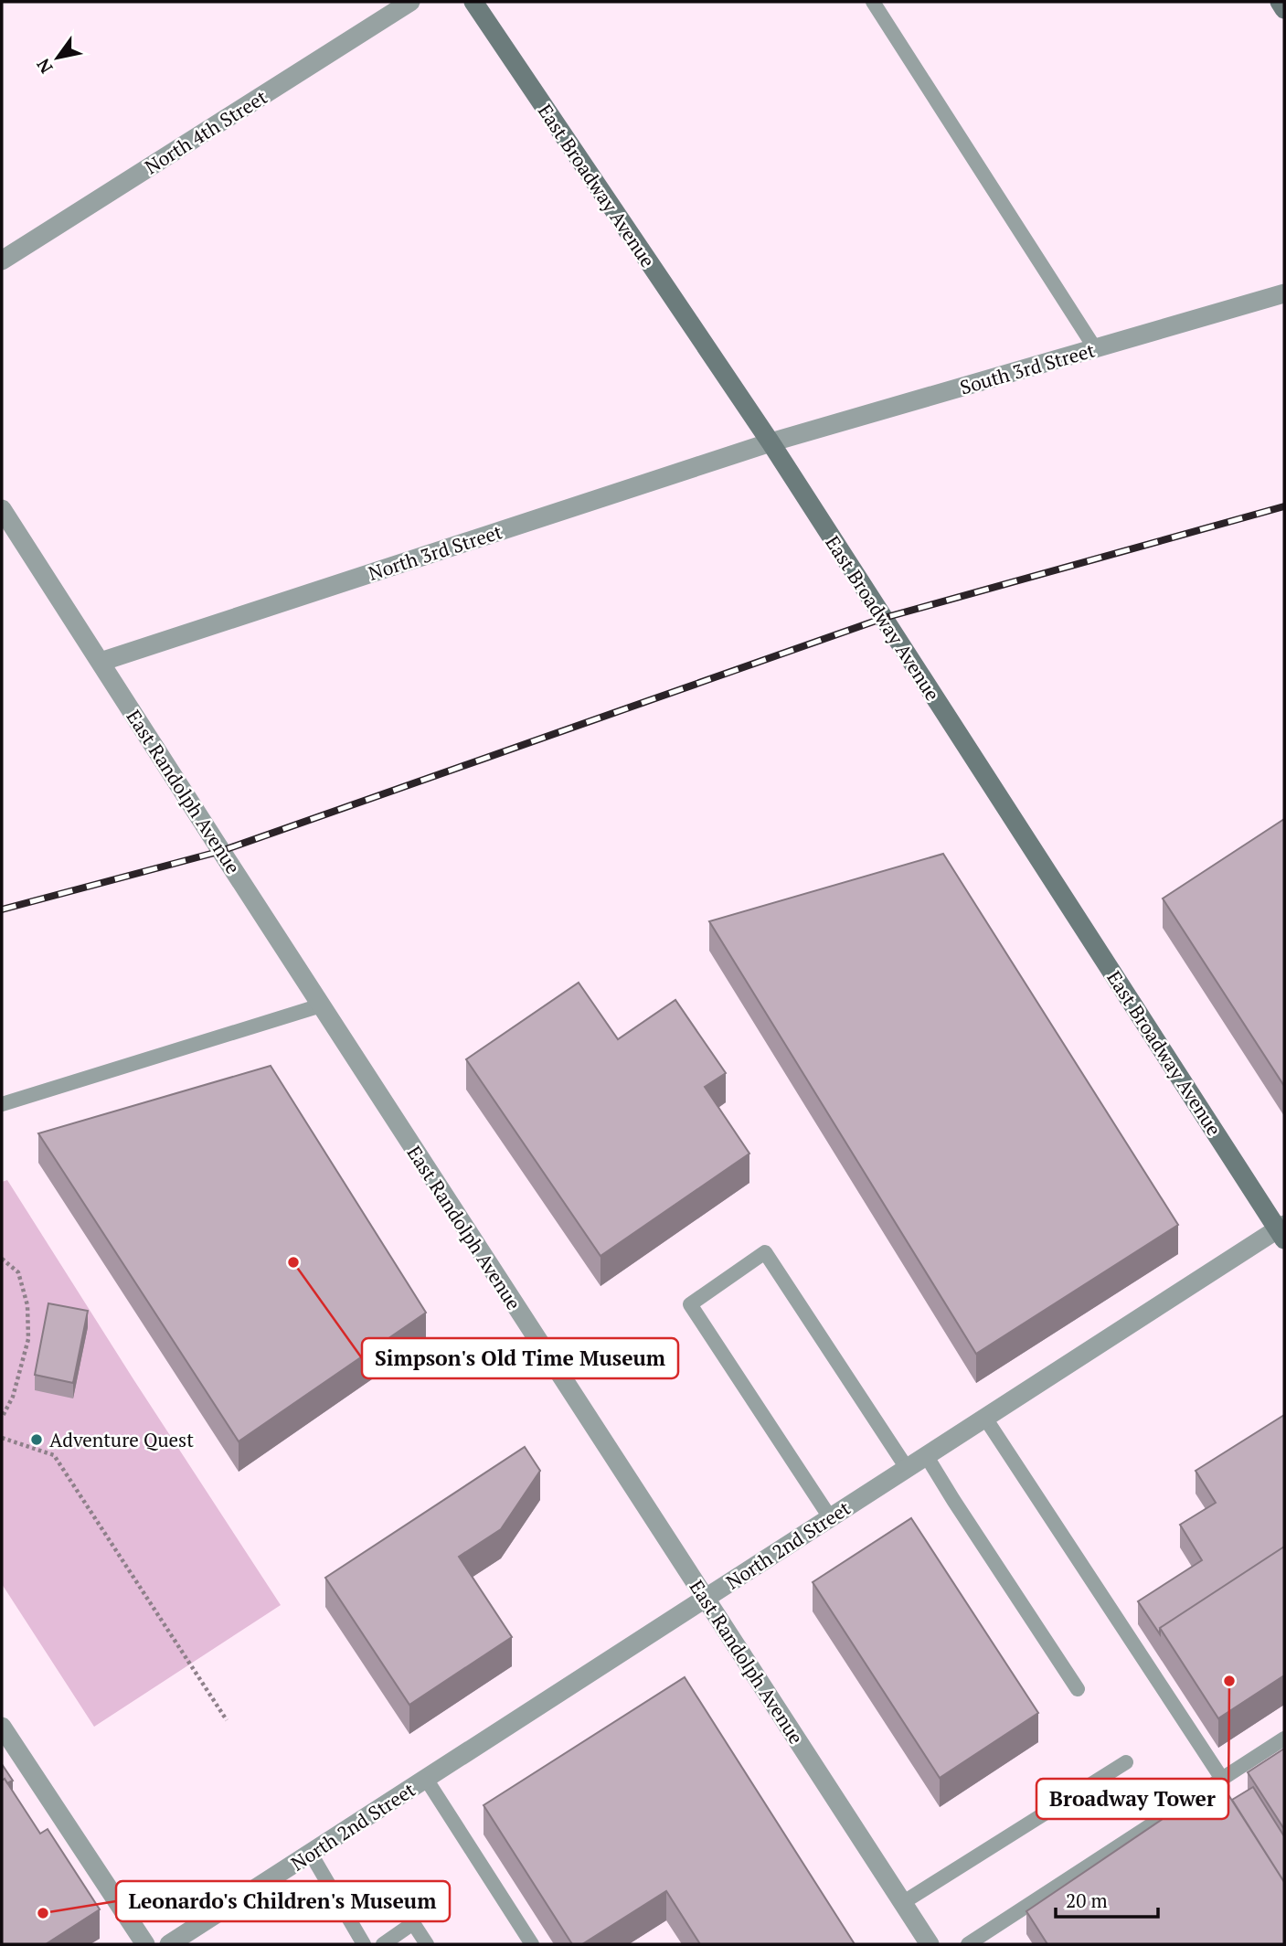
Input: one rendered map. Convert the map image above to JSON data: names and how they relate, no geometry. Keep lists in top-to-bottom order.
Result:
{
  "streets": {
    "main road": ["East Broadway Avenue"],
    "street": [
      "North 4th Street",
      "South 3rd Street",
      "North 3rd Street",
      "East Randolph Avenue",
      "North 2nd Street"
    ]
  },
  "crossings": [
    ["East Broadway Avenue", "South 3rd Street"],
    ["East Broadway Avenue", "North 3rd Street"],
    ["East Broadway Avenue", "North 2nd Street"],
    ["South 3rd Street", "North 3rd Street"],
    ["North 3rd Street", "East Randolph Avenue"],
    ["East Randolph Avenue", "North 2nd Street"]
  ],
  "places": [
    "Simpson's Old Time Museum",
    "Adventure Quest",
    "Broadway Tower",
    "Leonardo's Children's Museum"
  ],
  "scale_bar": "20 m",
  "north": "bottom left"
}
